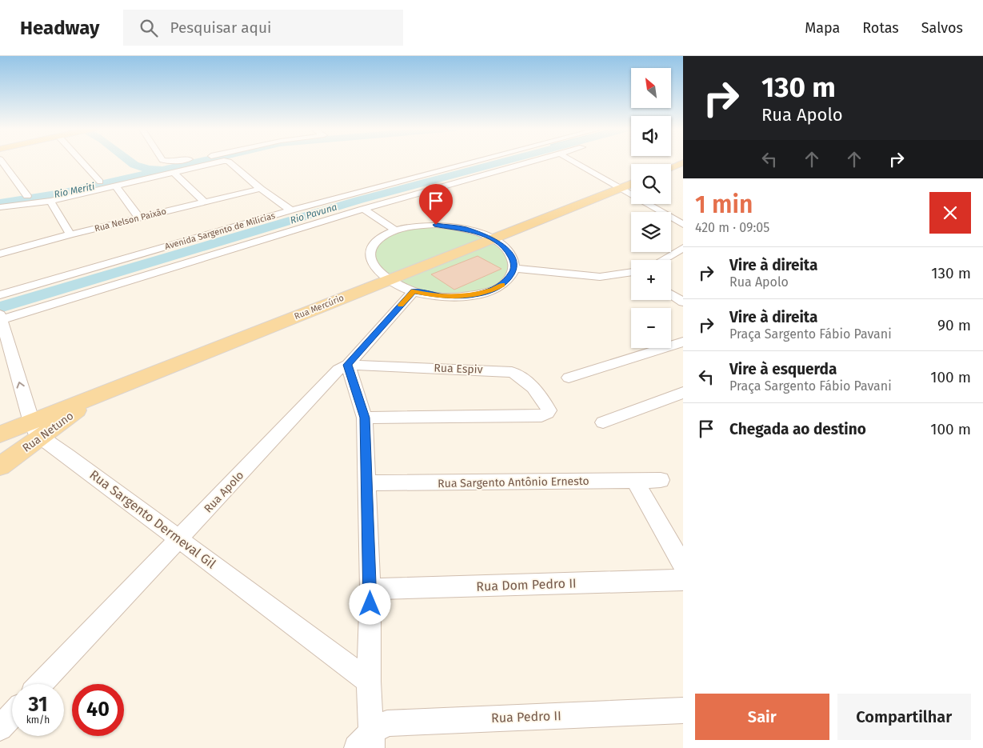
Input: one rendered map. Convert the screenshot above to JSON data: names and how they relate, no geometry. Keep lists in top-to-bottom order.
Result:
{
  "streets": {
    "main road": ["Rua Mercúrio", "Rua Netuno"],
    "street": [
      "Rua Nelson Paixão",
      "Avenida Sargento de Milícias",
      "Rua Espiv",
      "Rua Sargento Antônio Ernesto",
      "Rua Apolo",
      "Rua Sargento Dermeval Gil",
      "Rua Dom Pedro II",
      "Rua Pedro II"
    ]
  },
  "crossings": [
    ["Rua Mercúrio", "Rua Netuno"],
    ["Rua Espiv", "Rua Apolo"],
    ["Rua Netuno", "Rua Sargento Dermeval Gil"],
    ["Rua Apolo", "Rua Sargento Dermeval Gil"]
  ],
  "water": ["Rio Meriti", "Rio Pavuna"],
  "north": "top left",
  "page": {
    "header": "Headway",
    "search": "Pesquisar aqui",
    "nav": ["Mapa", "Rotas", "Salvos"],
    "turn": ["130 m", "Rua Apolo"],
    "map_buttons": ["+", "−"],
    "heading": ["1 min", "420 m · 09:05"],
    "list": [
      {
        "name": "Vire à direita",
        "note": "Rua Apolo",
        "value": "130 m"
      },
      {
        "name": "Vire à direita",
        "note": "Praça Sargento Fábio Pavani",
        "value": "90 m"
      },
      {
        "name": "Vire à esquerda",
        "note": "Praça Sargento Fábio Pavani",
        "value": "100 m"
      },
      {
        "name": "Chegada ao destino",
        "value": "100 m"
      }
    ],
    "speed": "31 km/h",
    "limit": "40",
    "buttons": ["Sair", "Compartilhar"]
  }
}
